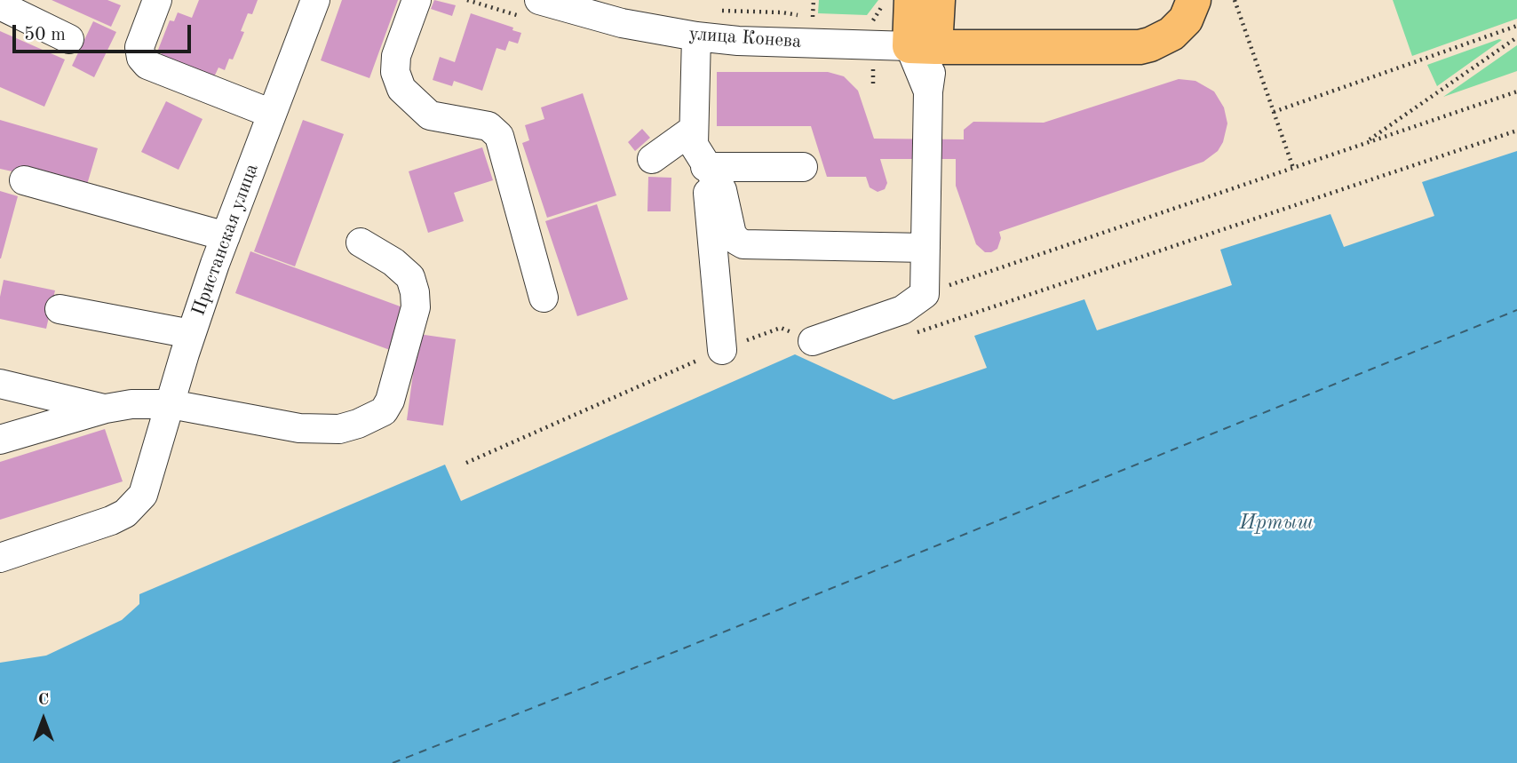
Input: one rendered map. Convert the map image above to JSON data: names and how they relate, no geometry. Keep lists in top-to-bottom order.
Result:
{
  "streets": {
    "street": ["улица Конева", "Пристанская улица"]
  },
  "water": ["Иртыш"],
  "scale_bar": "50 m",
  "north": "top"
}
